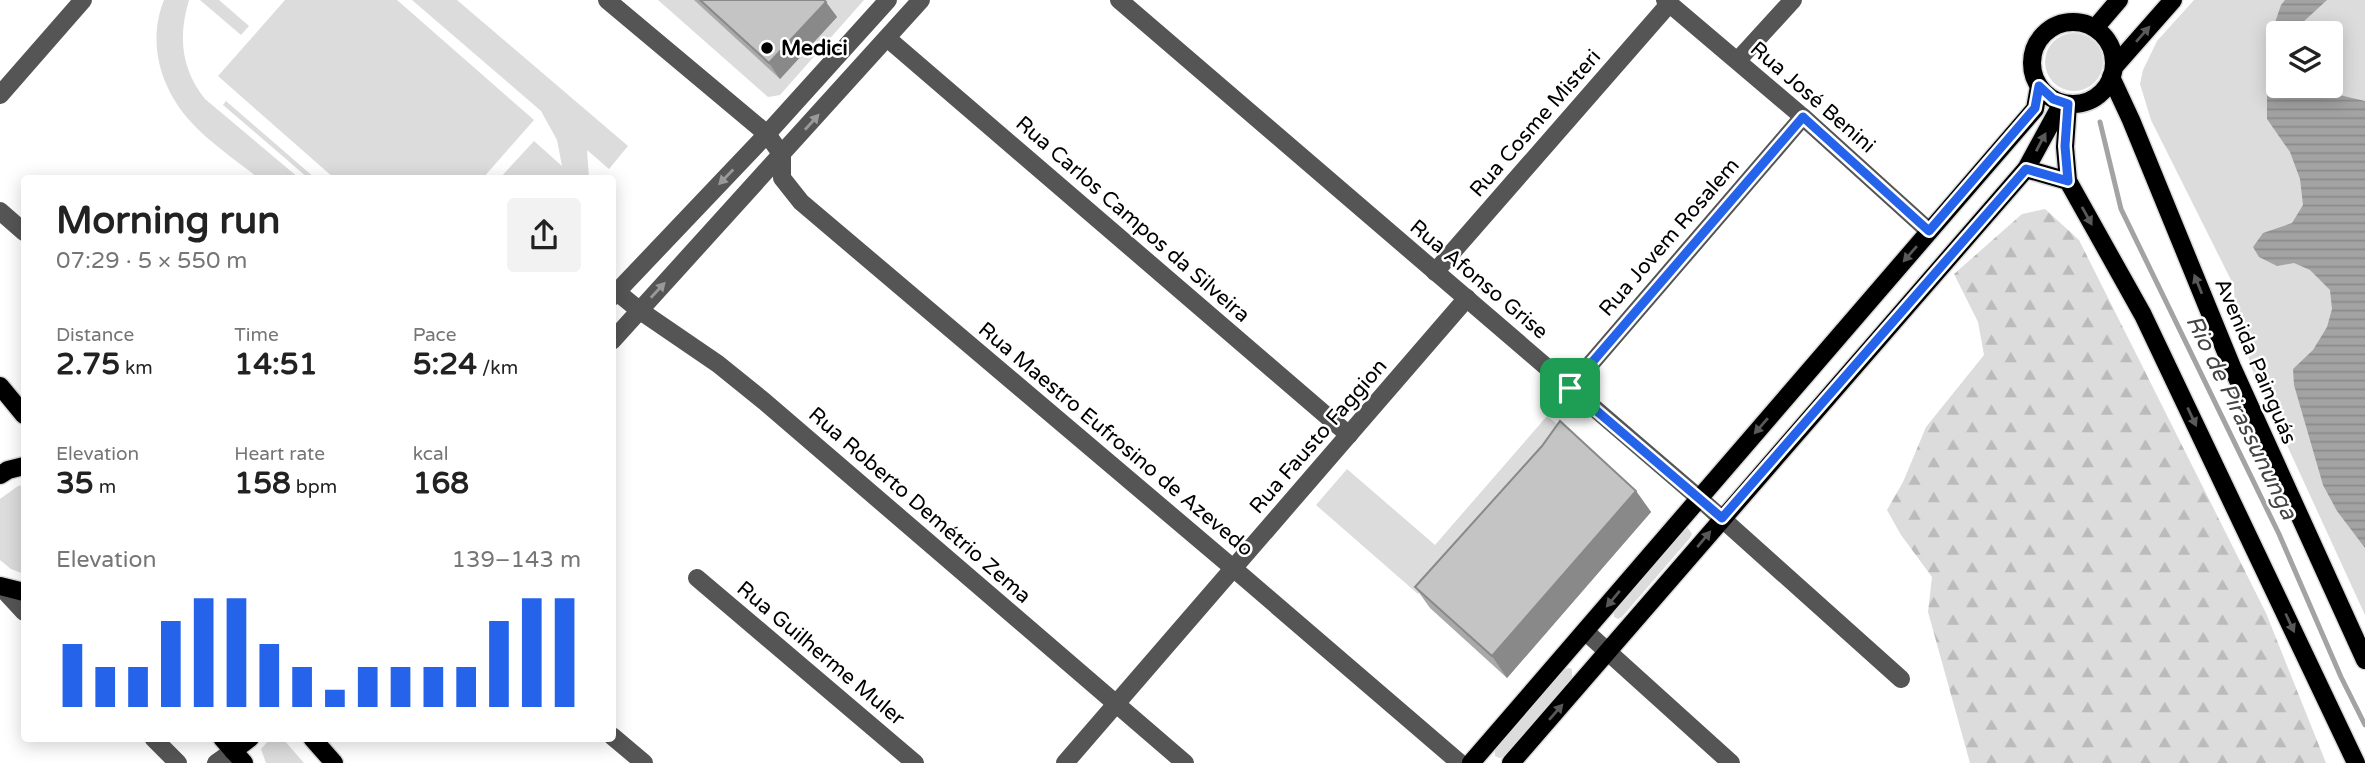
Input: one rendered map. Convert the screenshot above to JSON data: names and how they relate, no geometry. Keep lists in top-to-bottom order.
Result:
{
  "streets": {
    "main road": ["Avenida Painguás"],
    "street": [
      "Rua José Benini",
      "Rua Cosme Misteri",
      "Rua Carlos Campos da Silveira",
      "Rua Jovem Rosalem",
      "Rua Afonso Grise",
      "Rua Fausto Faggion",
      "Rua Maestro Eufrosino de Azevedo",
      "Rua Roberto Demétrio Zema",
      "Rua Guilherme Muler"
    ]
  },
  "crossings": [
    ["Rua José Benini", "Rua Cosme Misteri"],
    ["Rua José Benini", "Rua Jovem Rosalem"],
    ["Rua Cosme Misteri", "Rua Afonso Grise"],
    ["Rua Carlos Campos da Silveira", "Rua Fausto Faggion"],
    ["Rua Jovem Rosalem", "Rua Afonso Grise"],
    ["Rua Afonso Grise", "Rua Fausto Faggion"],
    ["Rua Fausto Faggion", "Rua Maestro Eufrosino de Azevedo"],
    ["Rua Fausto Faggion", "Rua Roberto Demétrio Zema"]
  ],
  "water": ["Rio de Pirassununga"],
  "places": ["Medici"],
  "page": {
    "heading": ["Morning run", "07:29 · 5 × 550 m"],
    "stats": [
      ["Distance", "2.75 km"],
      ["Time", "14:51"],
      ["Pace", "5:24 /km"],
      ["Elevation", "35 m"],
      ["Heart rate", "158 bpm"],
      ["kcal", "168"]
    ],
    "chart": ["Elevation", "139–143 m"]
  }
}
